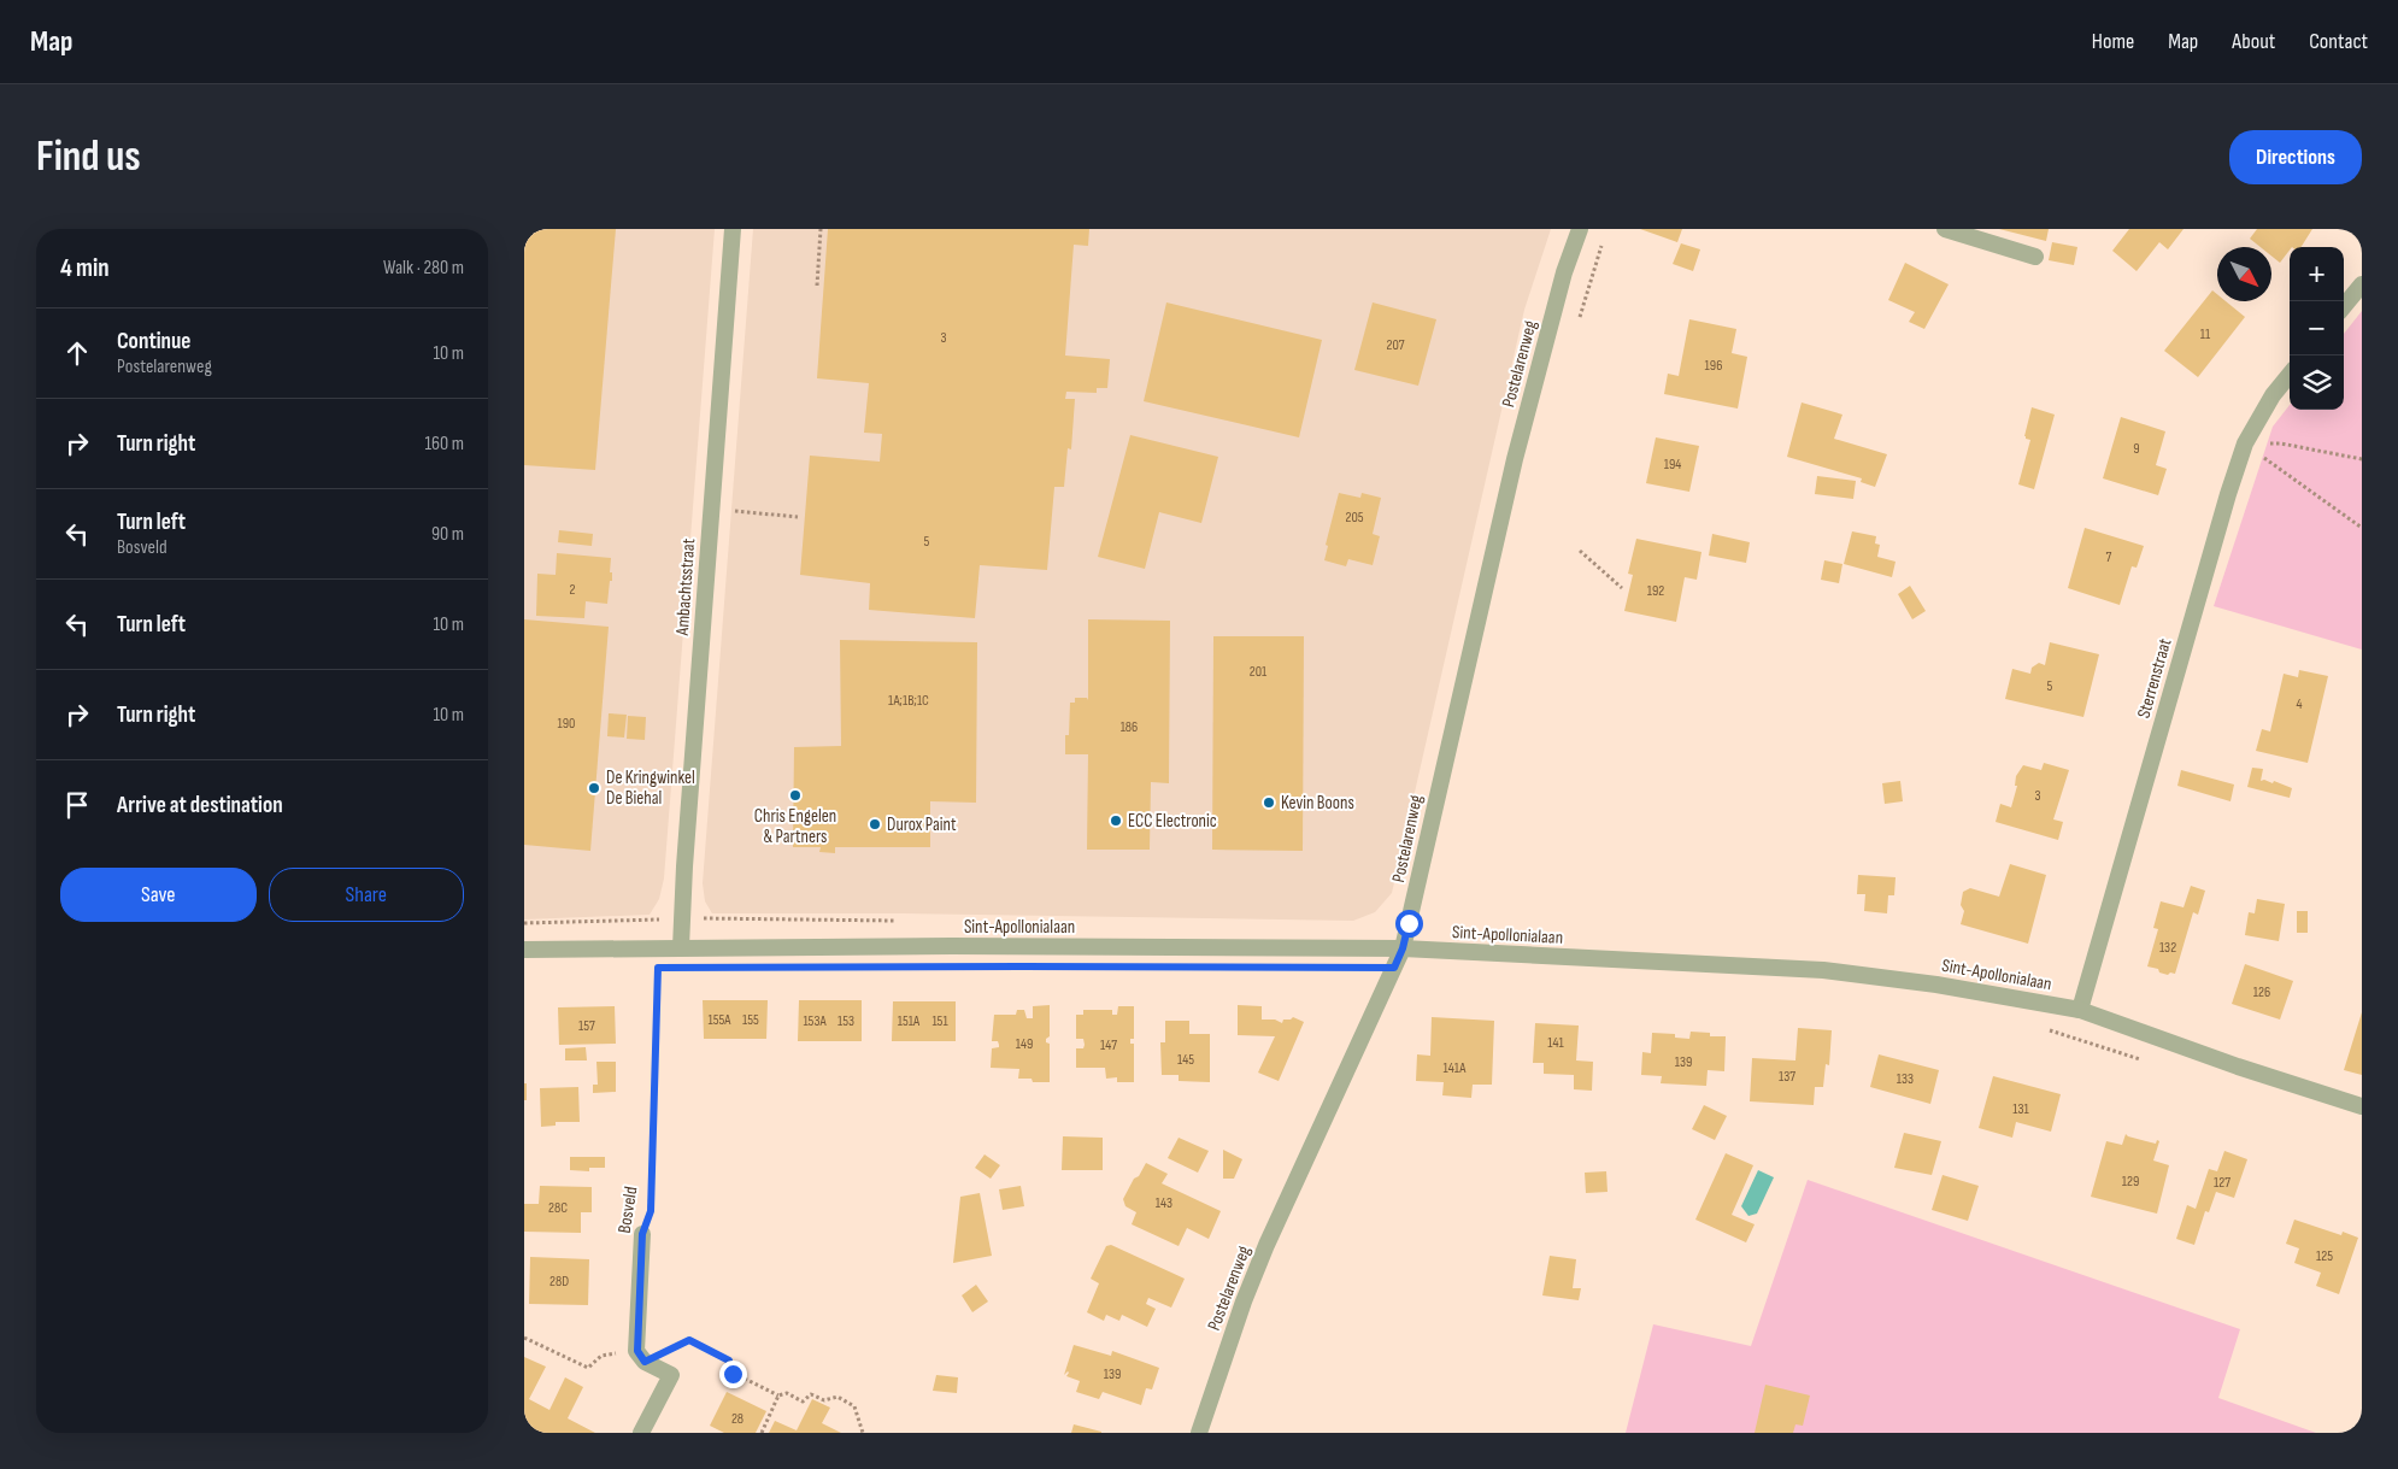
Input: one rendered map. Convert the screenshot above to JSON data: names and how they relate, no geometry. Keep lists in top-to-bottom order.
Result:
{
  "streets": {
    "street": [
      "Postelarenweg",
      "Ambachtsstraat",
      "Sterrenstraat",
      "Sint-Apollonialaan",
      "Bosveld"
    ]
  },
  "crossings": [
    ["Postelarenweg", "Sint-Apollonialaan"],
    ["Ambachtsstraat", "Sint-Apollonialaan"],
    ["Sterrenstraat", "Sint-Apollonialaan"]
  ],
  "places": [
    "De Kringwinkel De Biehal",
    "Chris Engelen & Partners",
    "Kevin Boons",
    "ECC Electronic",
    "Durox Paint"
  ],
  "house_numbers": [
    "11",
    "3",
    "207",
    "196",
    "9",
    "194",
    "205",
    "5",
    "7",
    "2",
    "192",
    "201",
    "5",
    "1A;1B;1C",
    "4",
    "190",
    "186",
    "3",
    "132",
    "126",
    "155A",
    "155",
    "153A",
    "153",
    "151A",
    "151",
    "157",
    "141",
    "149",
    "147",
    "145",
    "139",
    "141A",
    "137",
    "133",
    "131",
    "129",
    "127",
    "143",
    "28C",
    "125",
    "28D",
    "139",
    "28"
  ],
  "north": "bottom right",
  "page": {
    "header": "Map",
    "nav": [
      "Home",
      "Map",
      "About",
      "Contact"
    ],
    "buttons": [
      "Directions",
      ["Save", "Share"]
    ],
    "title": "Find us",
    "heading": ["4 min", "Walk · 280 m"],
    "map_buttons": ["+", "−"],
    "list": [
      ["Continue", "Postelarenweg", "10 m"],
      ["Turn right", "160 m"],
      ["Turn left", "Bosveld", "90 m"],
      ["Turn left", "10 m"],
      ["Turn right", "10 m"],
      "Arrive at destination"
    ]
  }
}
